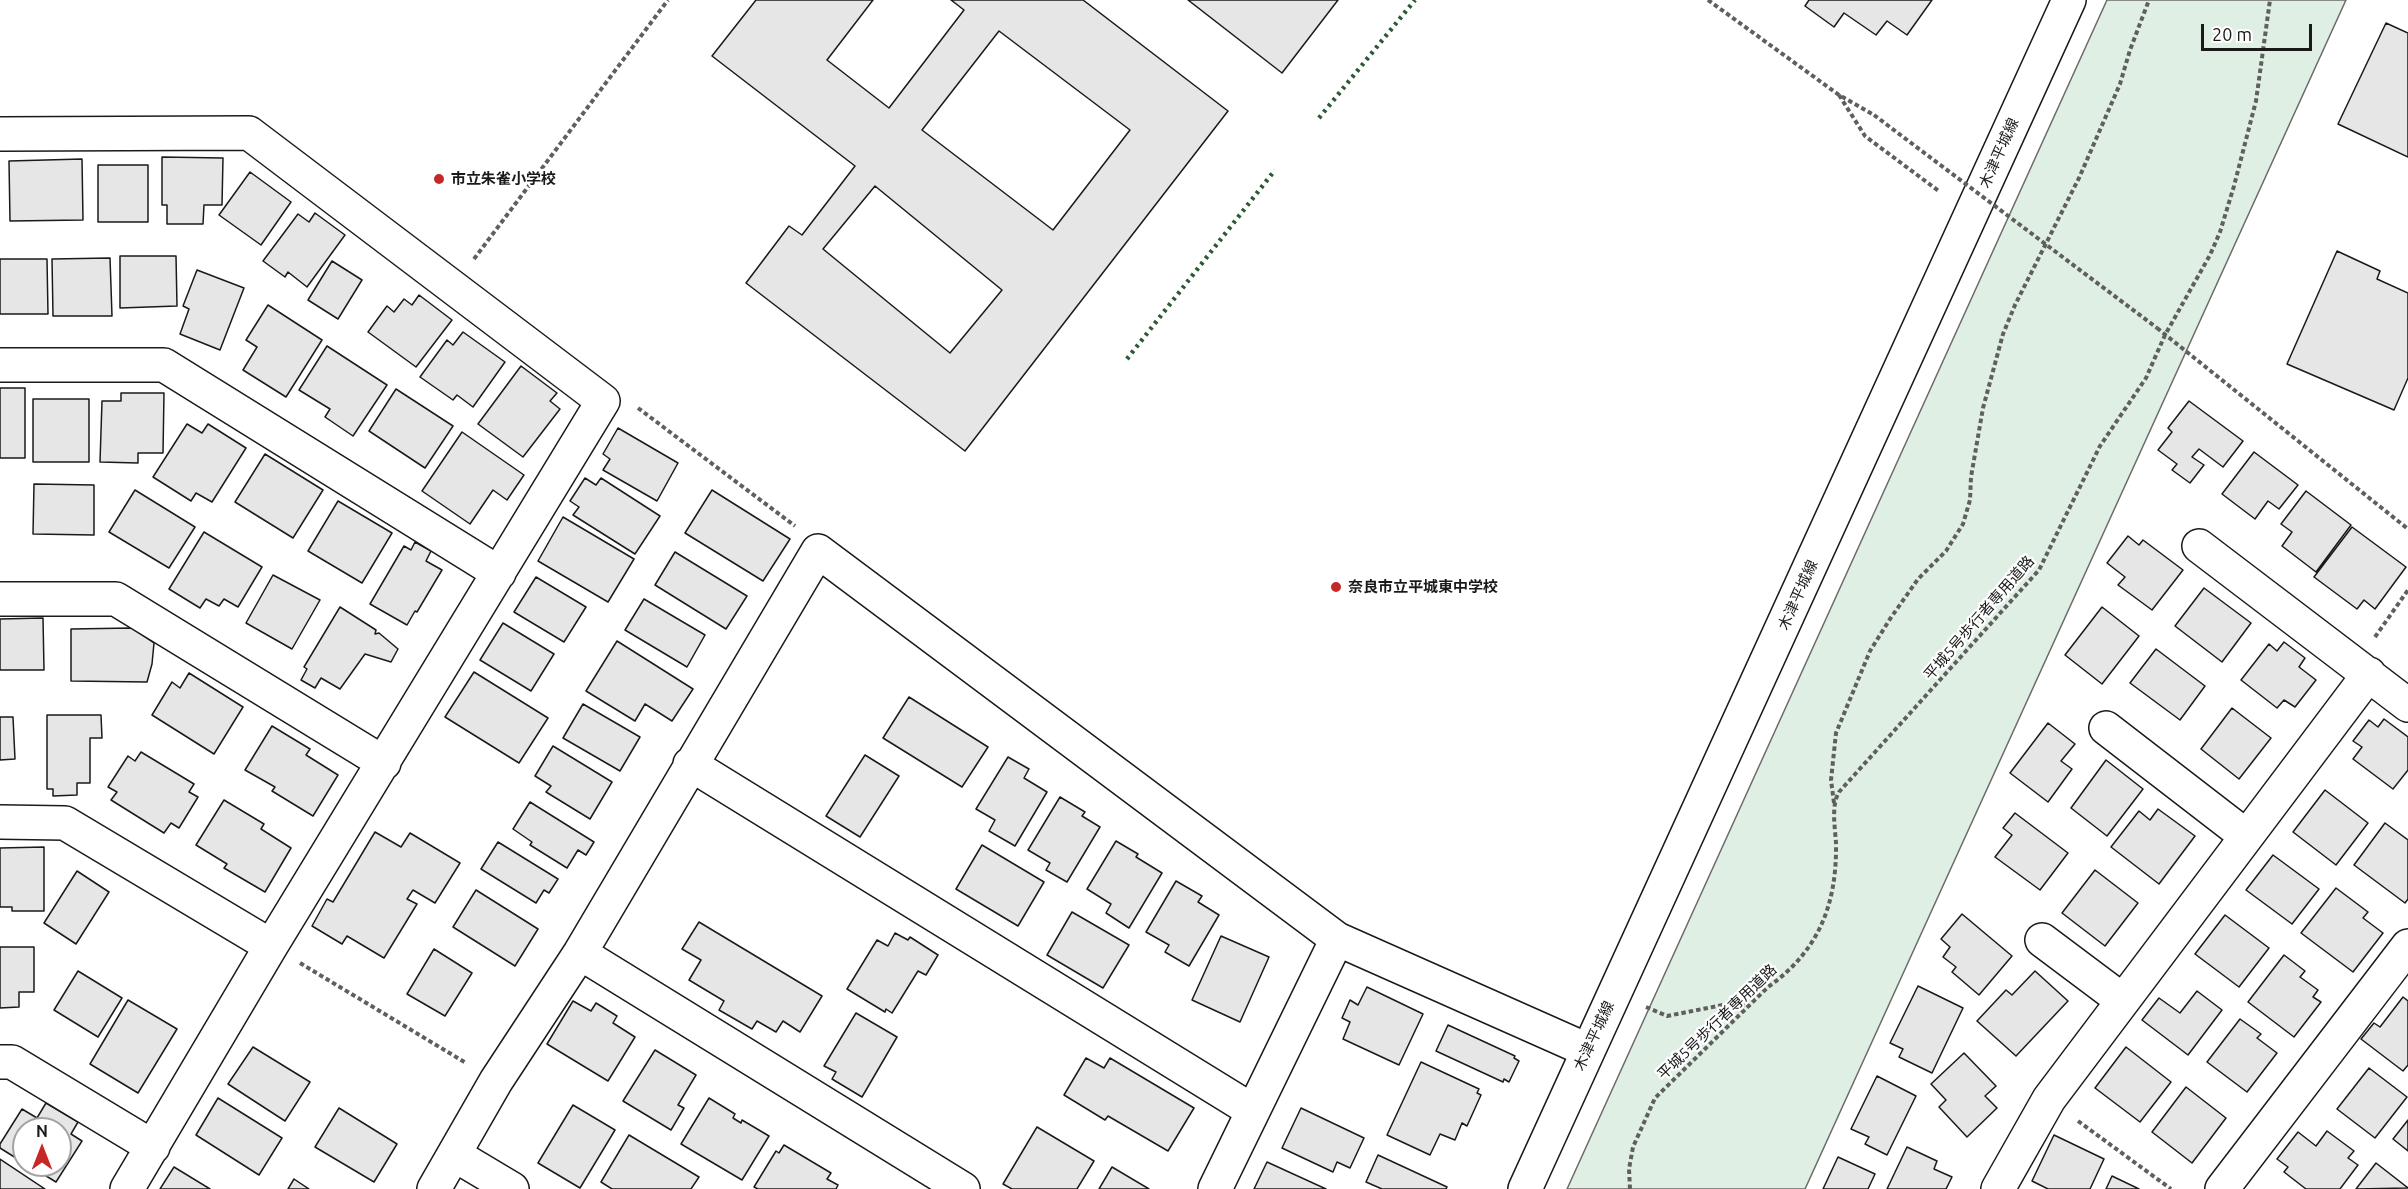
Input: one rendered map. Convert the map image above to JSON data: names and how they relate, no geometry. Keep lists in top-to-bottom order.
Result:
{
  "streets": {
    "street": ["木津平城線"],
    "path": ["平城5号歩行者専用道路"]
  },
  "places": ["市立朱雀小学校", "奈良市立平城東中学校"],
  "scale_bar": "20 m",
  "north": "top"
}
